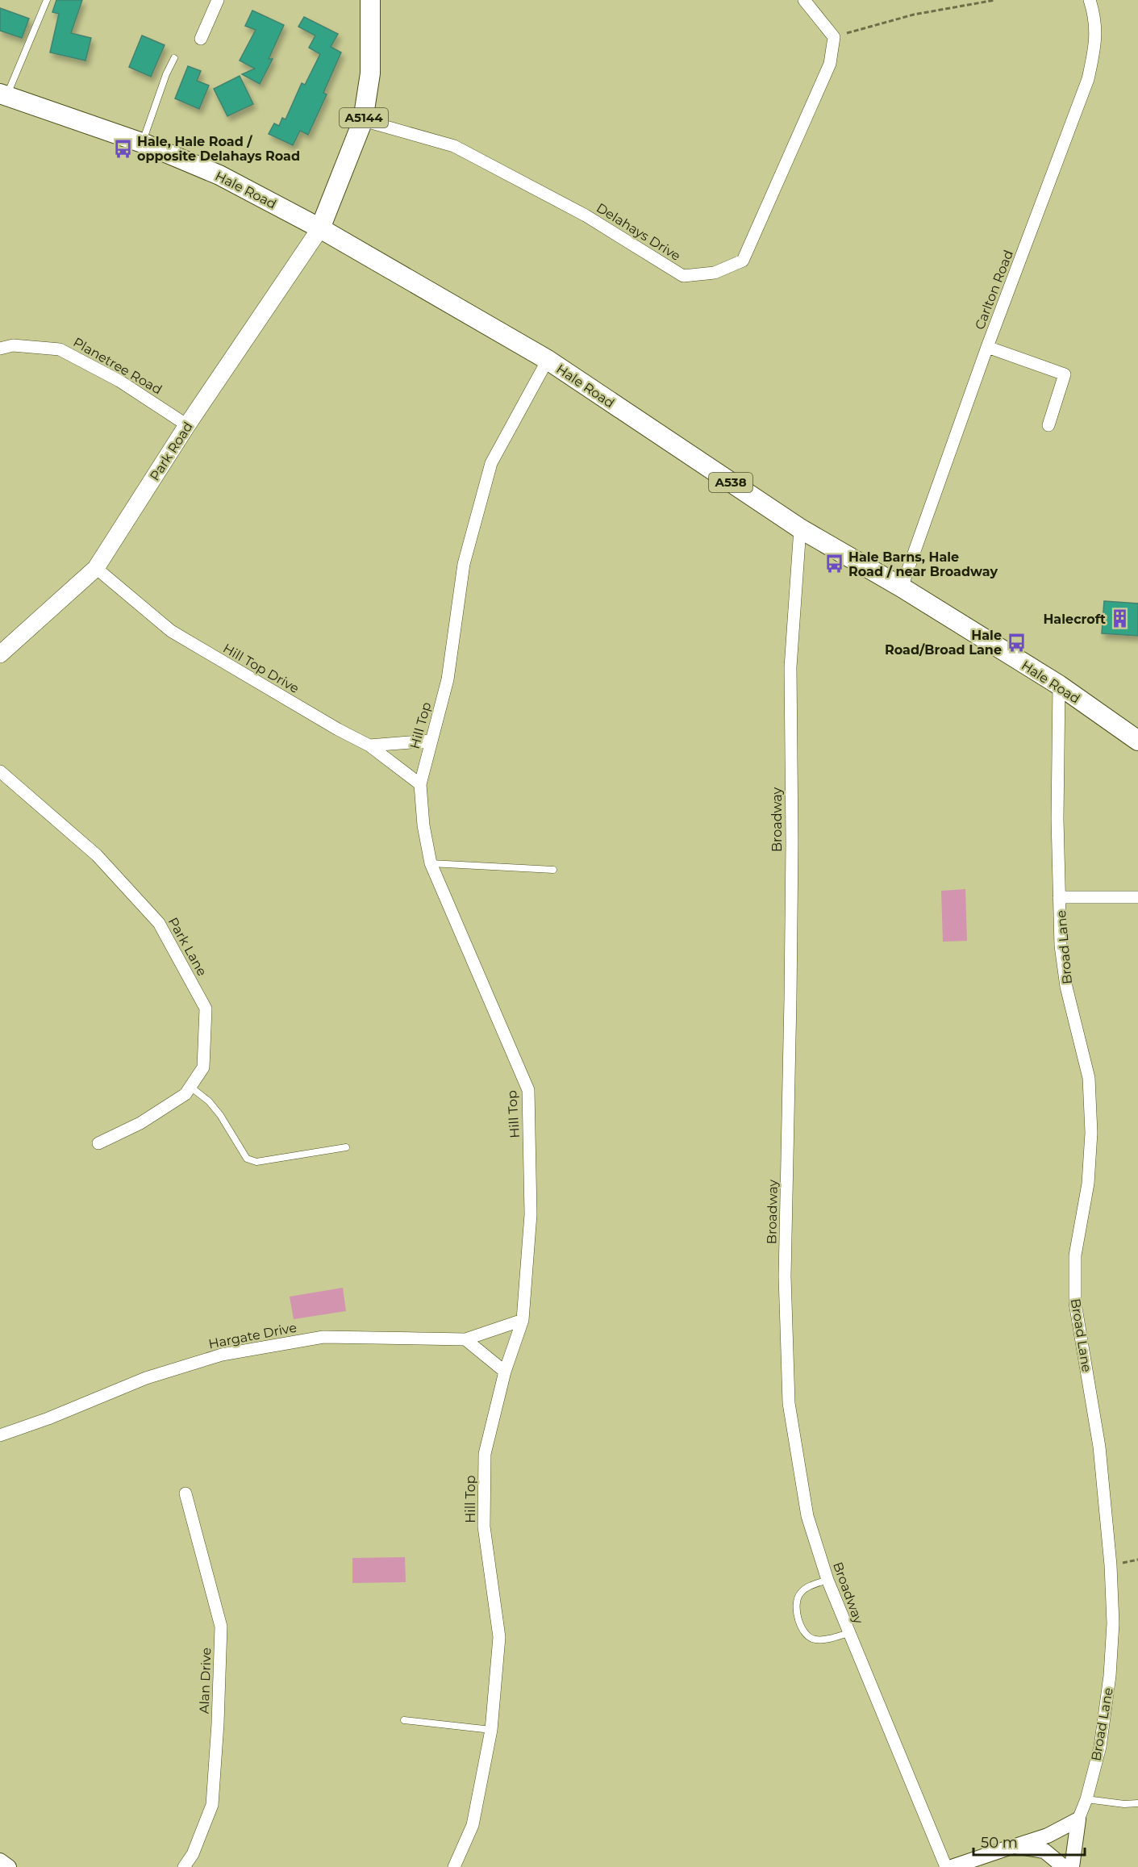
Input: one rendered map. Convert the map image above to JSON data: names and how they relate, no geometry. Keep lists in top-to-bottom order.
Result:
{
  "streets": {
    "main road": [
      "A5144",
      "Hale Road",
      "Park Road",
      "A538"
    ],
    "street": [
      "Delahays Drive",
      "Carlton Road",
      "Planetree Road",
      "Hill Top Drive",
      "Hill Top",
      "Broadway",
      "Park Lane",
      "Broad Lane",
      "Hargate Drive",
      "Alan Drive"
    ]
  },
  "crossings": [
    ["A5144", "Hale Road"],
    ["A5144", "Delahays Drive"],
    ["A5144", "Park Road"],
    ["Hale Road", "Carlton Road"],
    ["Hale Road", "Park Road"],
    ["Hale Road", "Hill Top"],
    ["Hale Road", "Broadway"],
    ["Hale Road", "Broad Lane"],
    ["Planetree Road", "Park Road"],
    ["Park Road", "Hill Top Drive"],
    ["Hill Top Drive", "Hill Top"],
    ["Hill Top", "Hargate Drive"]
  ],
  "places": {
    "bus stop": ["Hale, Hale Road / opposite Delahays Road", "Hale Barns, Hale Road / near Broadway", "Hale Road/Broad Lane"],
    "building": ["Halecroft"]
  },
  "scale_bar": "50 m"
}
